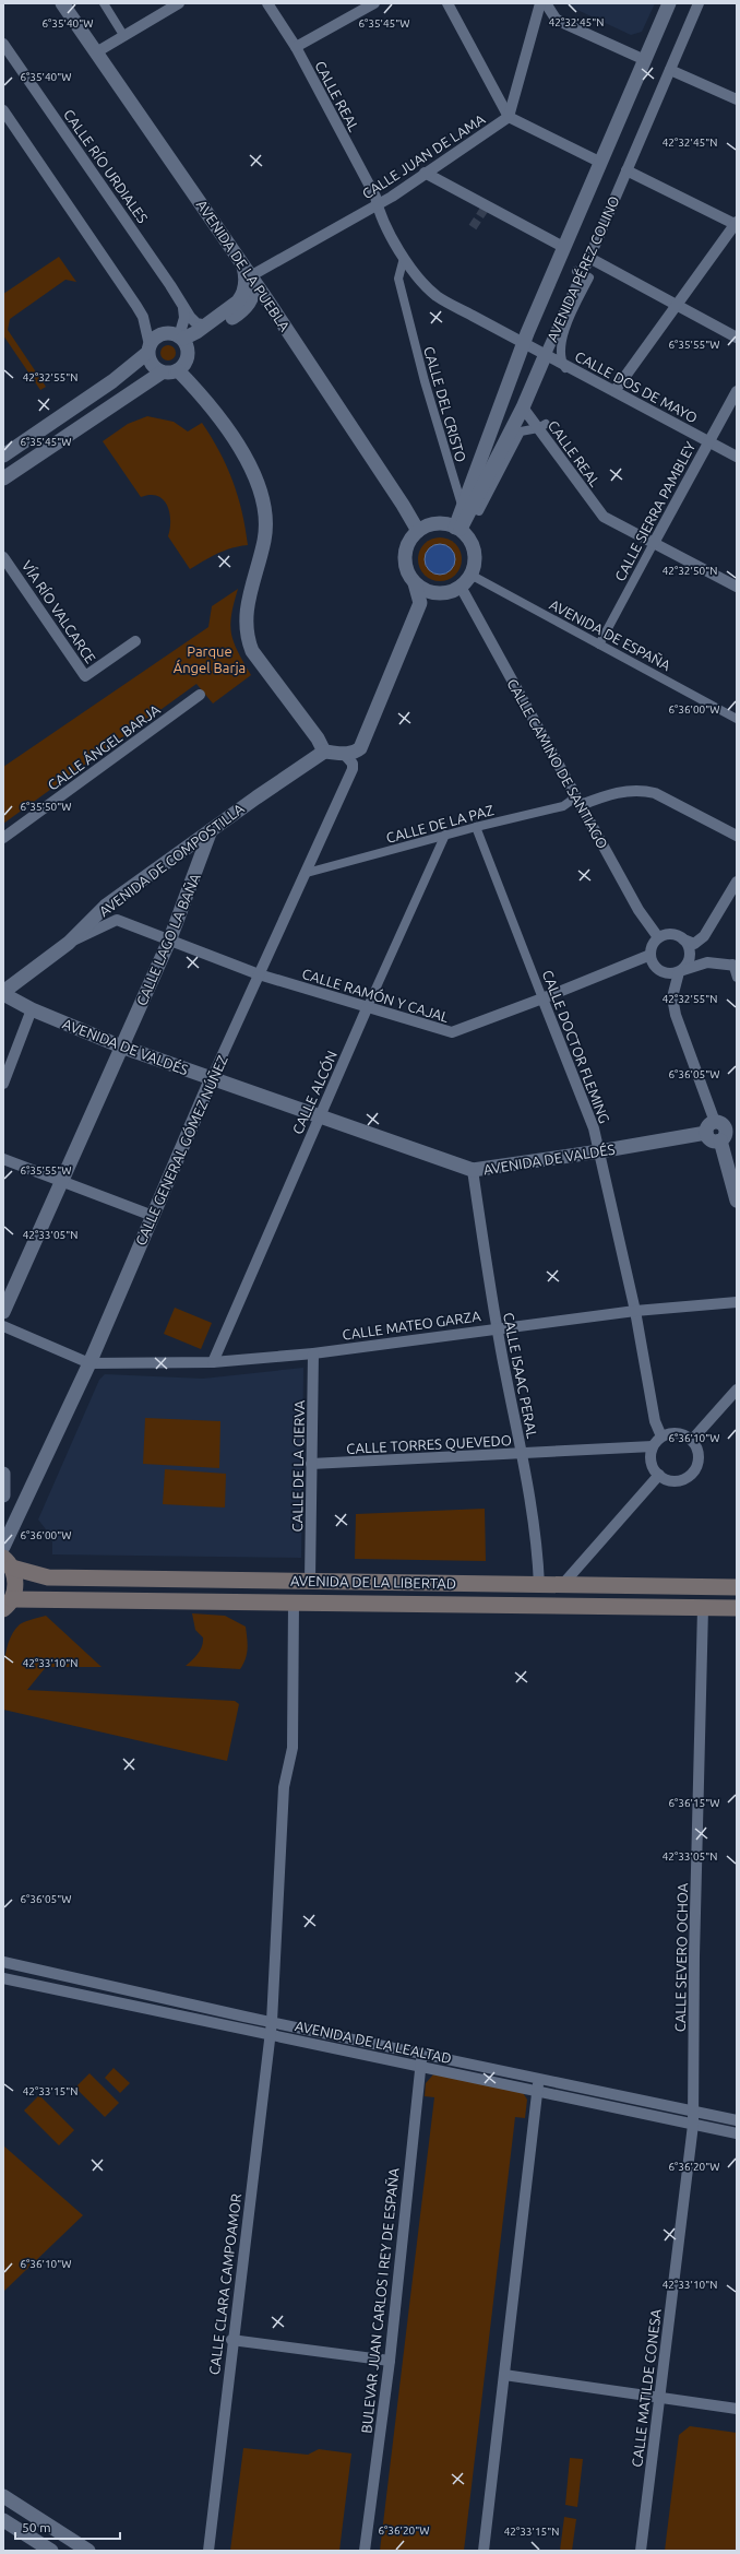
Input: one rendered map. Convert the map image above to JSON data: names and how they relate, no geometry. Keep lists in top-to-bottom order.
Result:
{
  "streets": {
    "main road": ["AVENIDA DE LA LIBERTAD"],
    "street": [
      "CALLE REAL",
      "CALLE JUAN DE LAMA",
      "CALLE RÍO URDIALES",
      "AVENIDA DE LA PUEBLA",
      "AVENIDA PÉREZ COLINO",
      "CALLE DOS DE MAYO",
      "CALLE DEL CRISTO",
      "CALLE SIERRA PAMBLEY",
      "VÍA RÍO VALCARCE",
      "AVENIDA DE ESPAÑA",
      "CALLE ÁNGEL BARJA",
      "CALLE CAMINO DE SANTIAGO",
      "CALLE DE LA PAZ",
      "AVENIDA DE COMPOSTILLA",
      "CALLE LAGO LA BAÑA",
      "CALLE RAMÓN Y CAJAL",
      "AVENIDA DE VALDÉS",
      "CALLE DOCTOR FLEMING",
      "CALLE ALCÓN",
      "CALLE GENERAL GÓMEZ NÚÑEZ",
      "CALLE MATEO GARZA",
      "CALLE ISAAC PERAL",
      "CALLE TORRES QUEVEDO",
      "CALLE DE LA CIERVA",
      "CALLE SEVERO OCHOA",
      "AVENIDA DE LA LEALTAD",
      "CALLE CLARA CAMPOAMOR",
      "BULEVAR JUAN CARLOS I REY DE ESPAÑA",
      "CALLE MATILDE CONESA"
    ]
  },
  "crossings": [
    ["CALLE REAL", "CALLE JUAN DE LAMA"],
    ["CALLE REAL", "AVENIDA PÉREZ COLINO"],
    ["CALLE REAL", "CALLE DOS DE MAYO"],
    ["CALLE REAL", "CALLE DEL CRISTO"],
    ["CALLE REAL", "CALLE SIERRA PAMBLEY"],
    ["CALLE JUAN DE LAMA", "AVENIDA DE LA PUEBLA"],
    ["AVENIDA DE LA PUEBLA", "AVENIDA PÉREZ COLINO"],
    ["AVENIDA DE LA PUEBLA", "AVENIDA DE ESPAÑA"],
    ["AVENIDA DE LA PUEBLA", "CALLE CAMINO DE SANTIAGO"],
    ["AVENIDA PÉREZ COLINO", "CALLE DOS DE MAYO"],
    ["AVENIDA PÉREZ COLINO", "CALLE DEL CRISTO"],
    ["AVENIDA PÉREZ COLINO", "AVENIDA DE ESPAÑA"],
    ["AVENIDA PÉREZ COLINO", "CALLE CAMINO DE SANTIAGO"],
    ["CALLE DOS DE MAYO", "CALLE SIERRA PAMBLEY"],
    ["CALLE SIERRA PAMBLEY", "AVENIDA DE ESPAÑA"],
    ["AVENIDA DE ESPAÑA", "CALLE CAMINO DE SANTIAGO"],
    ["CALLE CAMINO DE SANTIAGO", "CALLE DE LA PAZ"],
    ["CALLE CAMINO DE SANTIAGO", "CALLE RAMÓN Y CAJAL"],
    ["CALLE DE LA PAZ", "CALLE DOCTOR FLEMING"],
    ["CALLE DE LA PAZ", "CALLE ALCÓN"],
    ["CALLE DE LA PAZ", "CALLE GENERAL GÓMEZ NÚÑEZ"],
    ["AVENIDA DE COMPOSTILLA", "CALLE LAGO LA BAÑA"],
    ["AVENIDA DE COMPOSTILLA", "CALLE RAMÓN Y CAJAL"],
    ["AVENIDA DE COMPOSTILLA", "AVENIDA DE VALDÉS"],
    ["CALLE LAGO LA BAÑA", "CALLE RAMÓN Y CAJAL"],
    ["CALLE LAGO LA BAÑA", "AVENIDA DE VALDÉS"],
    ["CALLE RAMÓN Y CAJAL", "CALLE DOCTOR FLEMING"],
    ["CALLE RAMÓN Y CAJAL", "CALLE ALCÓN"],
    ["CALLE RAMÓN Y CAJAL", "CALLE GENERAL GÓMEZ NÚÑEZ"],
    ["AVENIDA DE VALDÉS", "CALLE DOCTOR FLEMING"],
    ["AVENIDA DE VALDÉS", "CALLE ALCÓN"],
    ["AVENIDA DE VALDÉS", "CALLE GENERAL GÓMEZ NÚÑEZ"],
    ["AVENIDA DE VALDÉS", "CALLE ISAAC PERAL"],
    ["CALLE DOCTOR FLEMING", "CALLE MATEO GARZA"],
    ["CALLE DOCTOR FLEMING", "CALLE TORRES QUEVEDO"],
    ["CALLE ALCÓN", "CALLE MATEO GARZA"],
    ["CALLE GENERAL GÓMEZ NÚÑEZ", "CALLE MATEO GARZA"],
    ["CALLE MATEO GARZA", "CALLE ISAAC PERAL"],
    ["CALLE MATEO GARZA", "CALLE DE LA CIERVA"],
    ["CALLE ISAAC PERAL", "CALLE TORRES QUEVEDO"],
    ["CALLE ISAAC PERAL", "AVENIDA DE LA LIBERTAD"],
    ["CALLE TORRES QUEVEDO", "CALLE DE LA CIERVA"],
    ["CALLE DE LA CIERVA", "AVENIDA DE LA LIBERTAD"],
    ["AVENIDA DE LA LIBERTAD", "CALLE SEVERO OCHOA"],
    ["CALLE SEVERO OCHOA", "AVENIDA DE LA LEALTAD"],
    ["CALLE SEVERO OCHOA", "CALLE MATILDE CONESA"],
    ["AVENIDA DE LA LEALTAD", "CALLE CLARA CAMPOAMOR"],
    ["AVENIDA DE LA LEALTAD", "BULEVAR JUAN CARLOS I REY DE ESPAÑA"],
    ["AVENIDA DE LA LEALTAD", "CALLE MATILDE CONESA"]
  ],
  "parks": ["Parque Ángel Barja"],
  "scale_bar": "50 m",
  "coordinates": [
    "42°32'45\"N",
    "6°35'40\"W",
    "6°35'45\"W",
    "6°35'55\"W",
    "42°32'55\"N",
    "42°32'50\"N",
    "6°36'00\"W",
    "6°35'50\"W",
    "6°36'05\"W",
    "42°33'05\"N",
    "6°36'10\"W",
    "42°33'10\"N",
    "6°36'15\"W",
    "42°33'15\"N",
    "6°36'20\"W"
  ]
}
